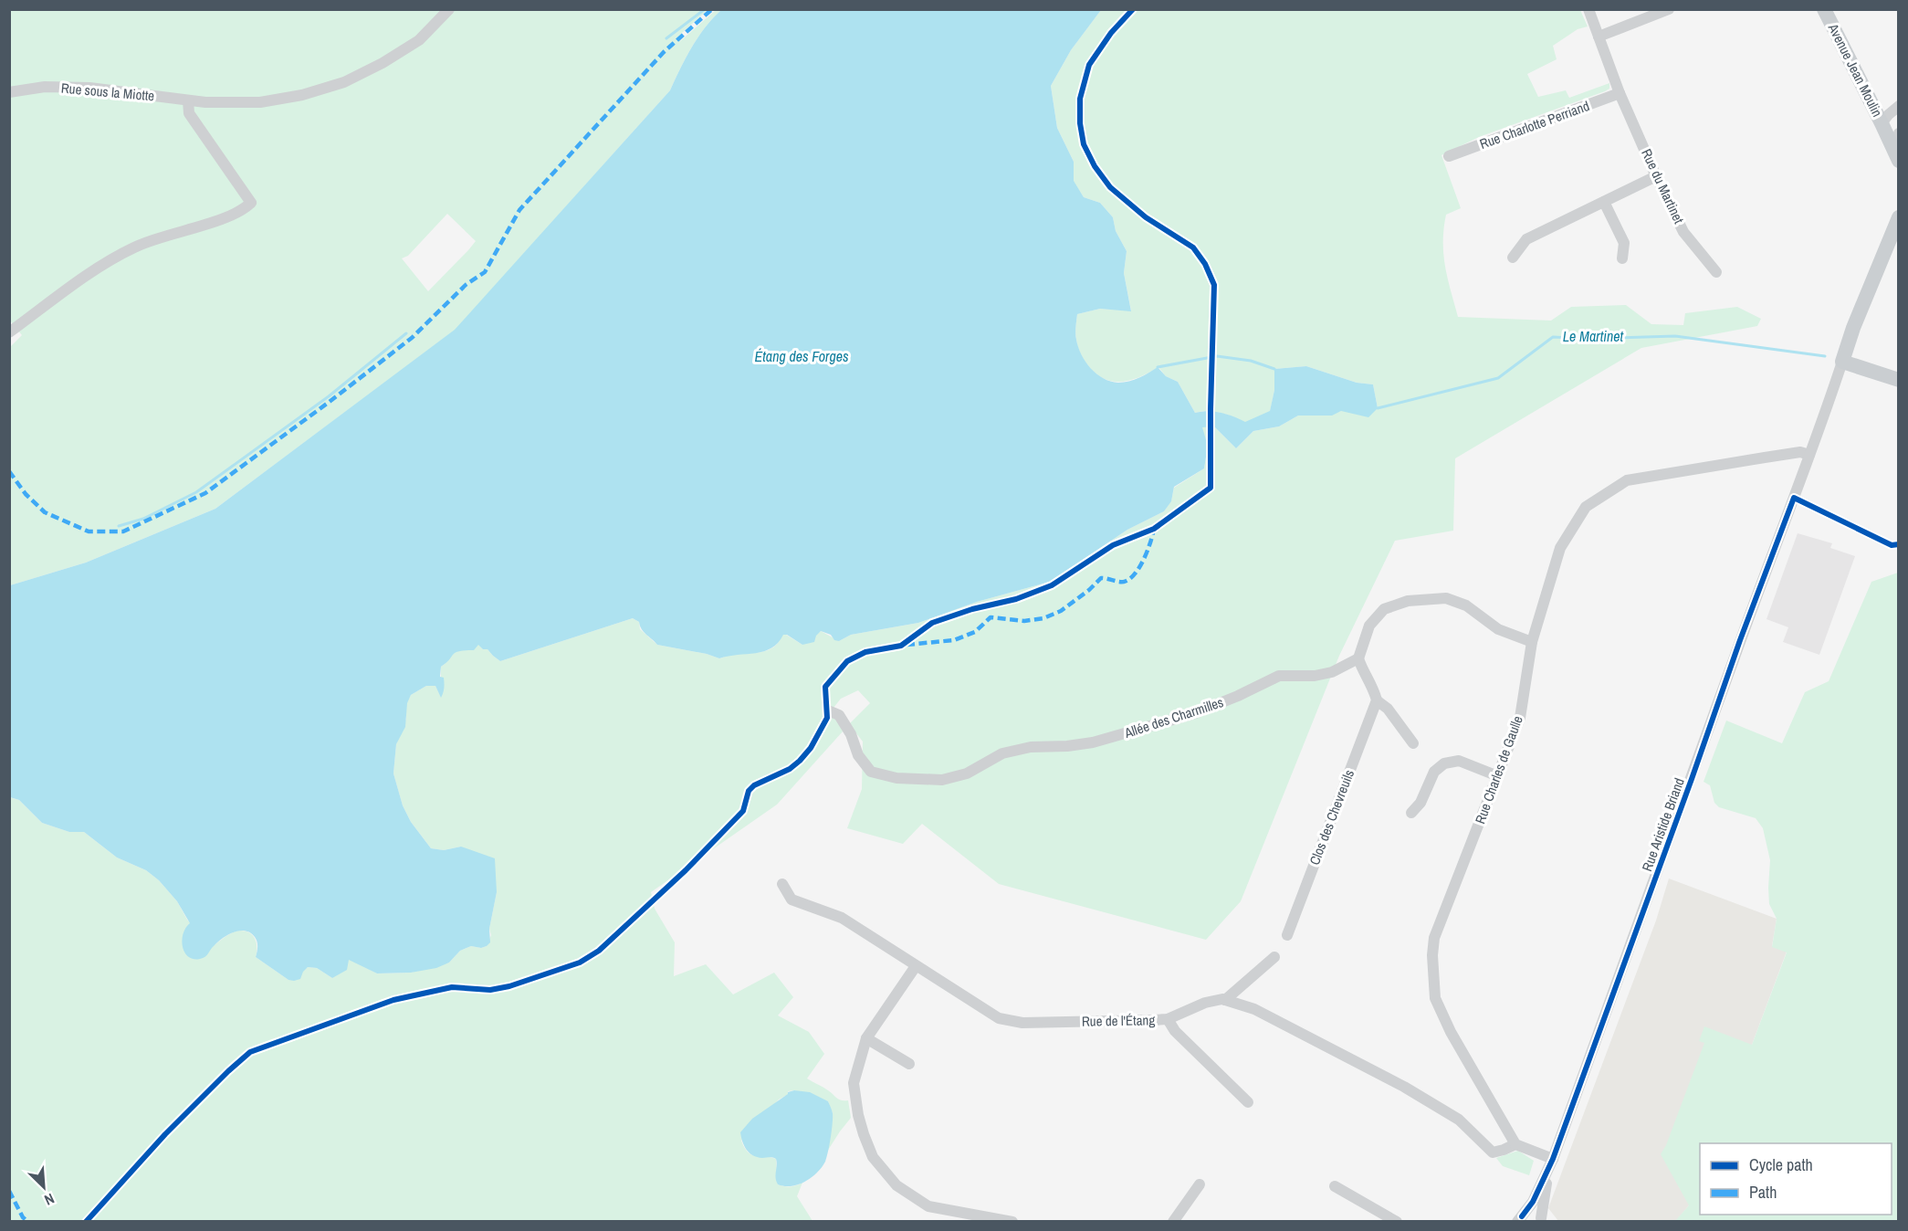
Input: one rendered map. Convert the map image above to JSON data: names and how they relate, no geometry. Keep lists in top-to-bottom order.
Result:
{
  "streets": {
    "main road": ["Avenue Jean Moulin"],
    "street": [
      "Rue sous la Miotte",
      "Rue Charlotte Perriand",
      "Rue du Martinet",
      "Allée des Charmilles",
      "Rue Charles de Gaulle",
      "Clos des Chevreuils",
      "Rue Aristide Briand",
      "Rue de l'Étang"
    ]
  },
  "crossings": [
    ["Rue Charlotte Perriand", "Rue du Martinet"],
    ["Rue Charles de Gaulle", "Rue Aristide Briand"],
    ["Rue Charles de Gaulle", "Rue de l'Étang"]
  ],
  "water": ["Le Martinet", "Étang des Forges"],
  "legend": ["Cycle path", "Path"],
  "north": "bottom right"
}
